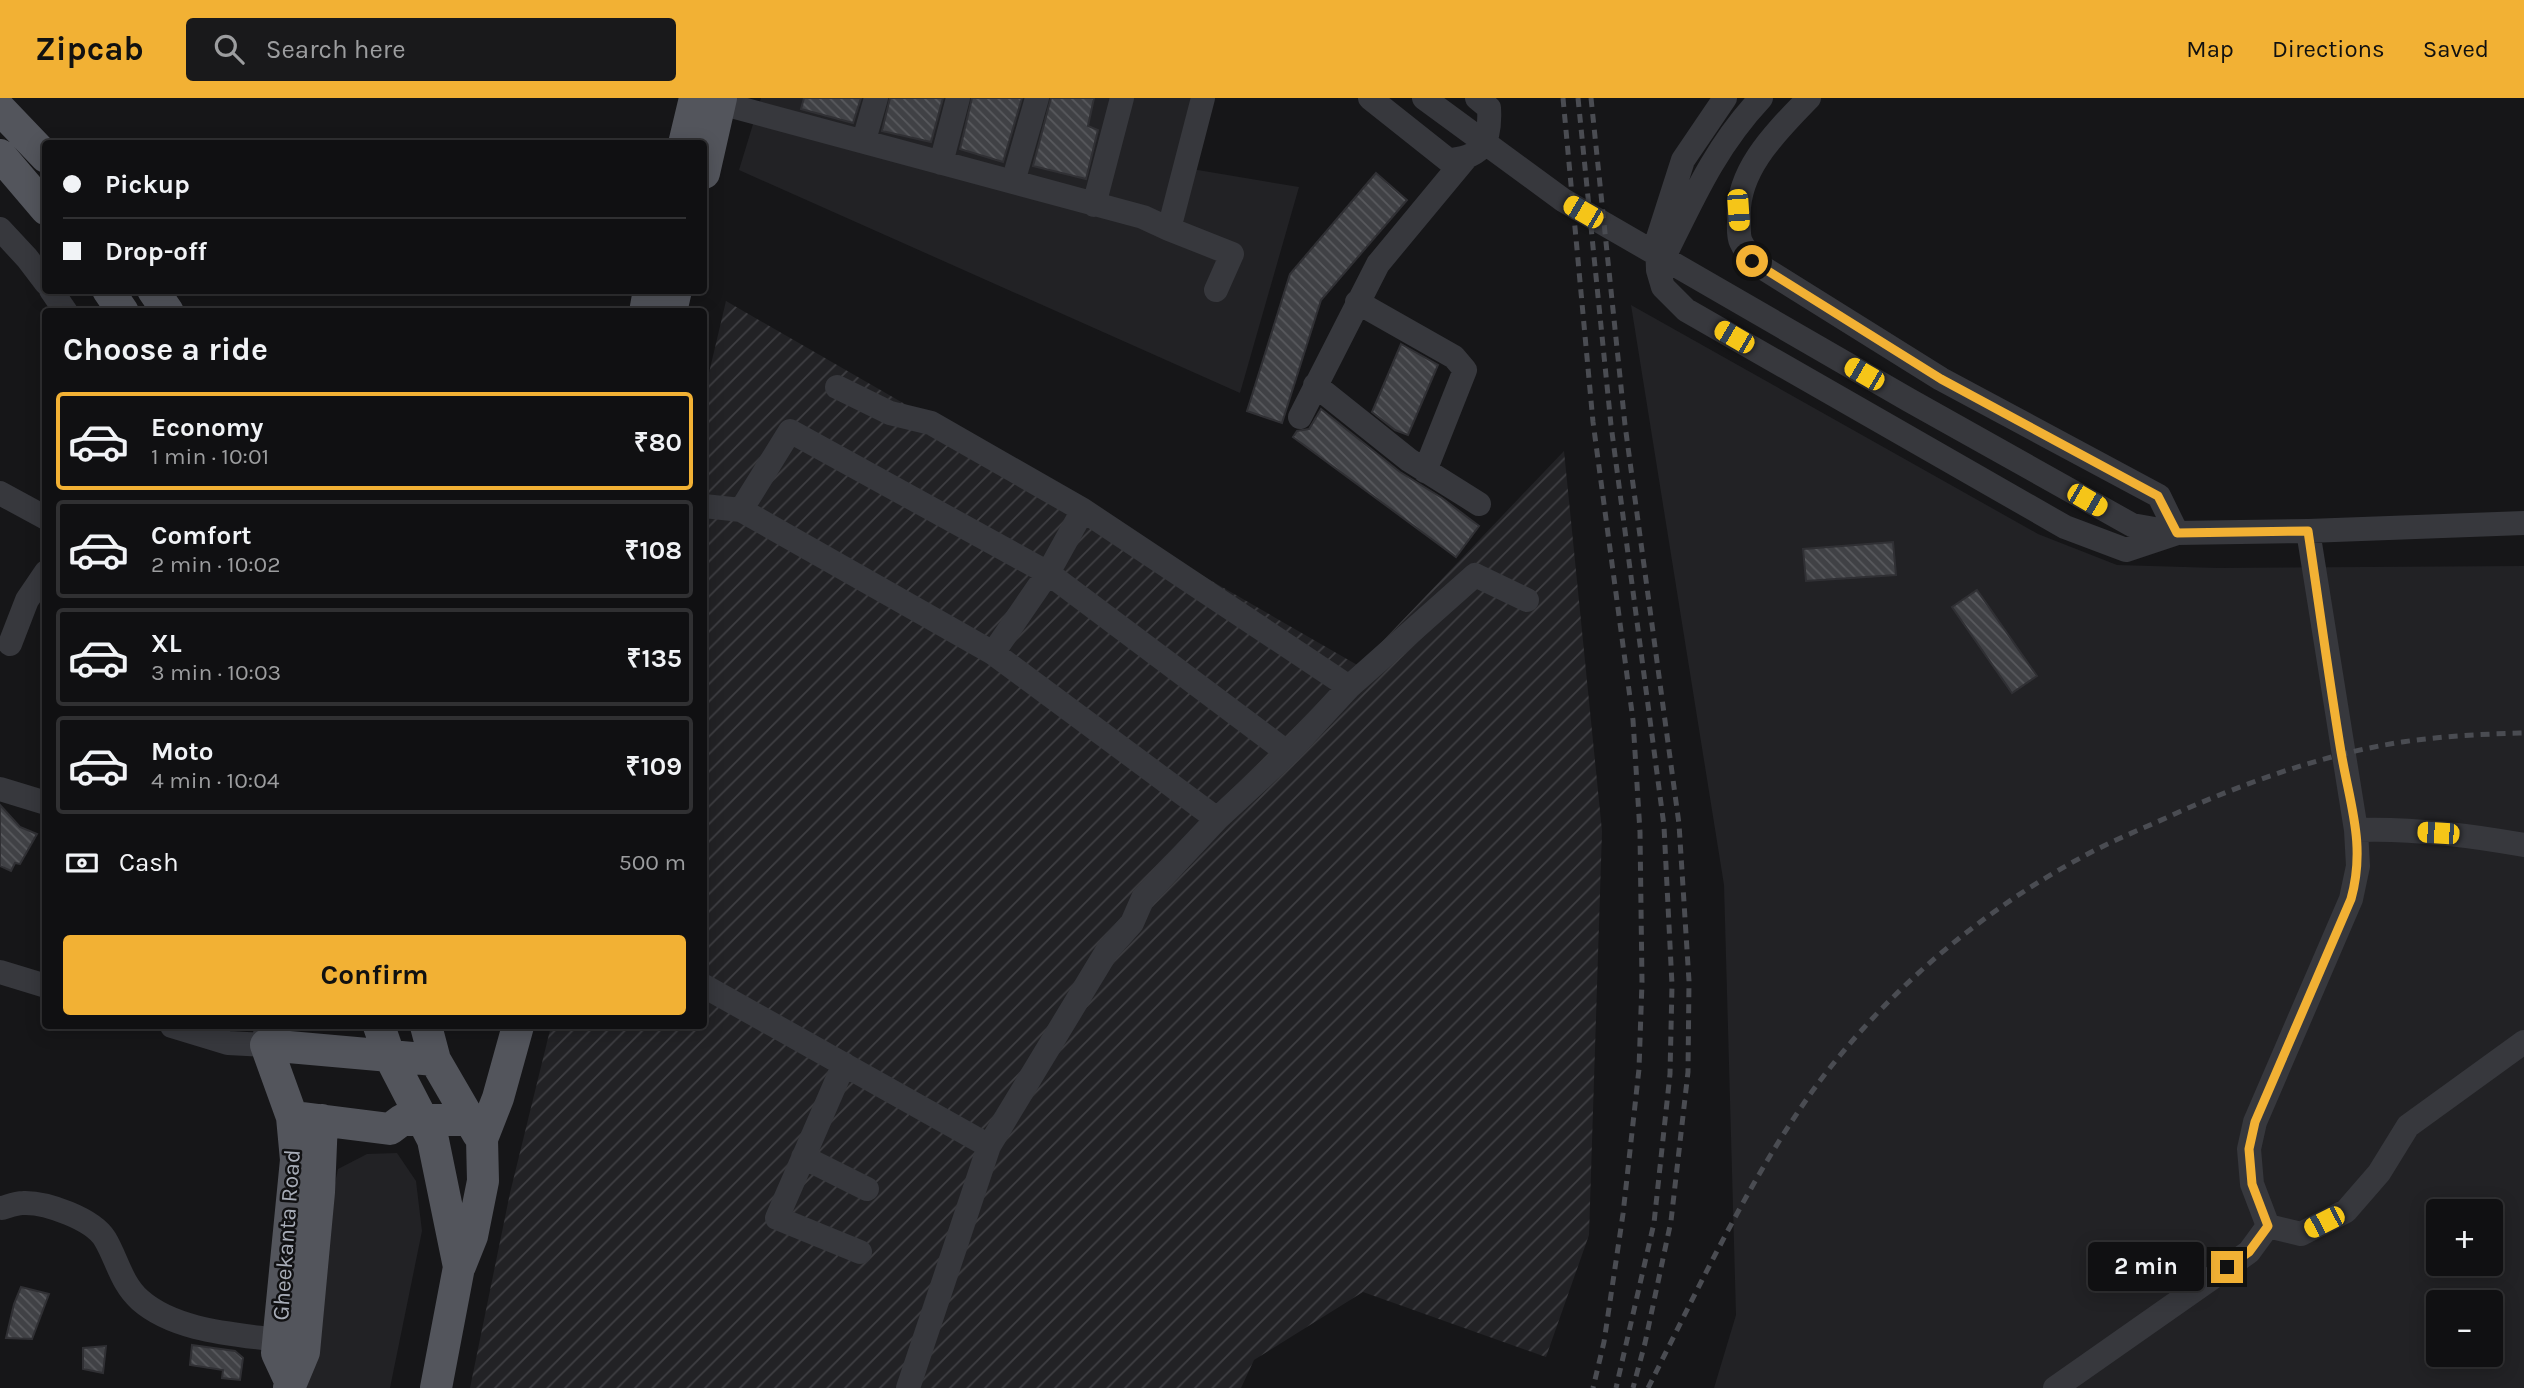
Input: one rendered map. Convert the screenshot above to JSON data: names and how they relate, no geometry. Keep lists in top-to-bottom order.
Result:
{
  "streets": {
    "main road": ["Gheekanta Road"]
  },
  "page": {
    "header": "Zipcab",
    "search": "Search here",
    "nav": ["Map", "Directions", "Saved"],
    "banner": ["Pickup", "Drop-off"],
    "heading": "Choose a ride",
    "list": [
      {
        "name": "Economy",
        "note": "1 min · 10:01",
        "value": "₹80"
      },
      {
        "name": "Comfort",
        "note": "2 min · 10:02",
        "value": "₹108"
      },
      {
        "name": "XL",
        "note": "3 min · 10:03",
        "value": "₹135"
      },
      {
        "name": "Moto",
        "note": "4 min · 10:04",
        "value": "₹109"
      }
    ],
    "pay": ["Cash", "500 m"],
    "buttons": "Confirm",
    "map_buttons": ["+", "−"],
    "bubble": "2 min"
  }
}
